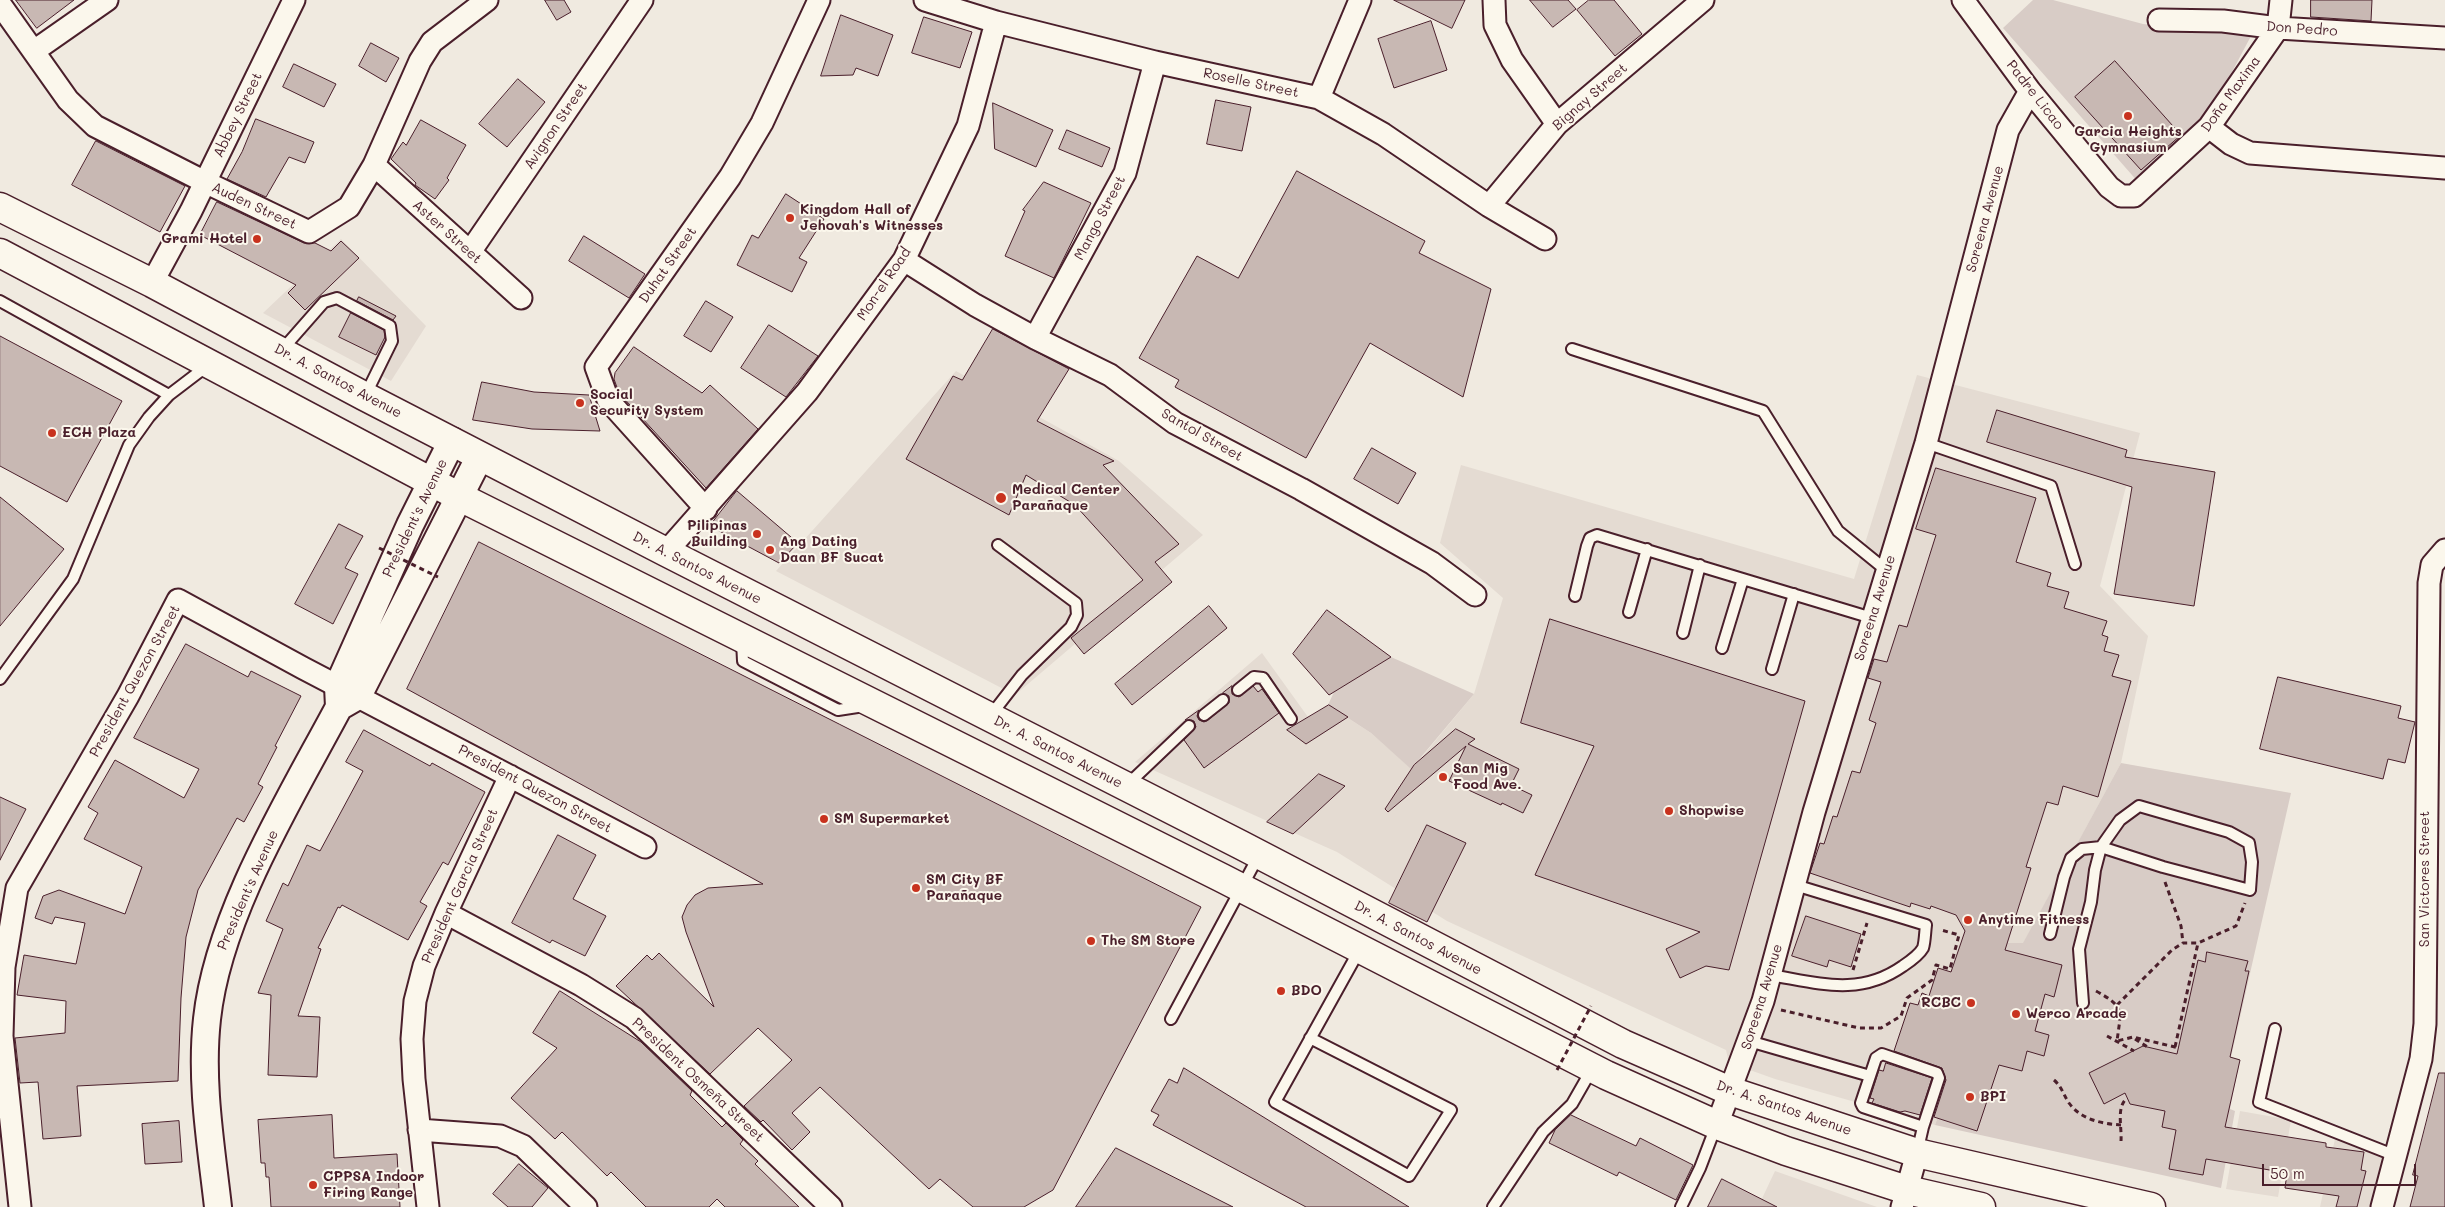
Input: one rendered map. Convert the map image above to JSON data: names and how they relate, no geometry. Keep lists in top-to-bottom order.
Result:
{
  "streets": {
    "main road": ["Dr. A. Santos Avenue"],
    "street": [
      "Don Pedro",
      "Roselle Street",
      "Doña Maxima",
      "Padre Licao",
      "Bignay Street",
      "Abbey Street",
      "Avignon Street",
      "Auden Street",
      "Mango Street",
      "Soreena Avenue",
      "Aster Street",
      "Duhat Street",
      "Mon-el Road",
      "Santol Street",
      "President's Avenue",
      "President Quezon Street",
      "San Victores Street",
      "President Garcia Street",
      "President Osmeña Street"
    ]
  },
  "crossings": [
    ["Don Pedro", "Doña Maxima"],
    ["Roselle Street", "Bignay Street"],
    ["Roselle Street", "Mango Street"],
    ["Roselle Street", "Mon-el Road"],
    ["Doña Maxima", "Padre Licao"],
    ["Padre Licao", "Soreena Avenue"],
    ["Abbey Street", "Auden Street"],
    ["Abbey Street", "Dr. A. Santos Avenue"],
    ["Avignon Street", "Aster Street"],
    ["Auden Street", "Aster Street"],
    ["Mango Street", "Santol Street"],
    ["Soreena Avenue", "Dr. A. Santos Avenue"],
    ["Duhat Street", "Mon-el Road"],
    ["Mon-el Road", "Dr. A. Santos Avenue"],
    ["Mon-el Road", "Santol Street"],
    ["Dr. A. Santos Avenue", "President's Avenue"],
    ["President's Avenue", "President Quezon Street"],
    ["President Quezon Street", "President Garcia Street"],
    ["President Garcia Street", "President Osmeña Street"]
  ],
  "places": [
    "Garcia Heights Gymnasium",
    "Kingdom Hall of Jehovah's Witnesses",
    "Grami Hotel",
    "Social Security System",
    "ECH Plaza",
    "Medical Center Parañaque",
    "Pilipinas Building",
    "Ang Dating Daan BF Sucat",
    "San Mig Food Ave.",
    "Shopwise",
    "SM Supermarket",
    "SM City BF Parañaque",
    "Anytime Fitness",
    "The SM Store",
    "BDO",
    "RCBC",
    "Werco Arcade",
    "BPI",
    "CPPSA Indoor Firing Range"
  ],
  "scale_bar": "50 m"
}
